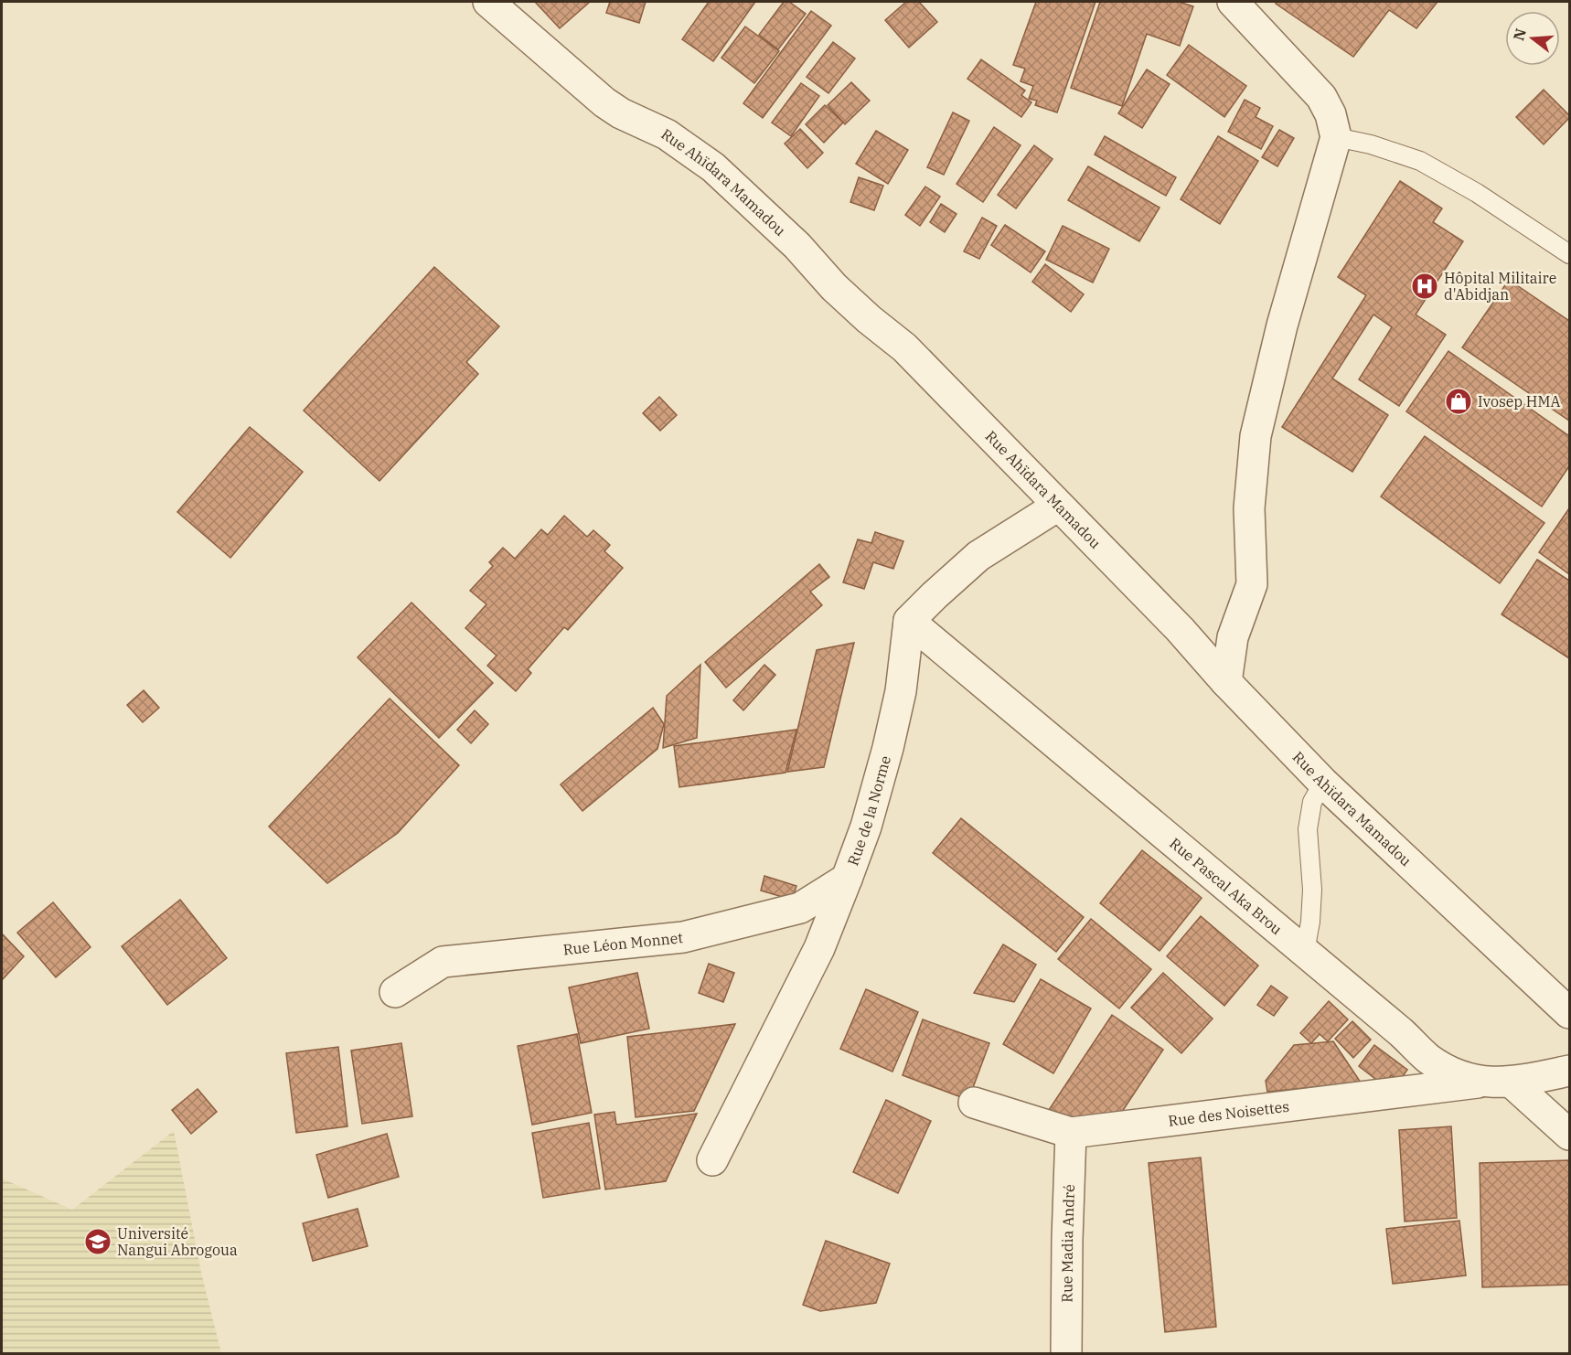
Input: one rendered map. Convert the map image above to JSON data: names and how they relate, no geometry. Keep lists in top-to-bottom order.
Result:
{
  "streets": {
    "street": [
      "Rue Ahïdara Mamadou",
      "Rue de la Norme",
      "Rue Pascal Aka Brou",
      "Rue Léon Monnet",
      "Rue des Noisettes",
      "Rue Madia André"
    ]
  },
  "crossings": [
    ["Rue de la Norme", "Rue Pascal Aka Brou"],
    ["Rue de la Norme", "Rue Léon Monnet"],
    ["Rue Pascal Aka Brou", "Rue des Noisettes"],
    ["Rue des Noisettes", "Rue Madia André"]
  ],
  "places": {
    "hospital": ["Hôpital Militaire d'Abidjan"],
    "shop": ["Ivosep HMA"],
    "school or university": ["Université Nangui Abrogoua"]
  },
  "north": "left"
}
